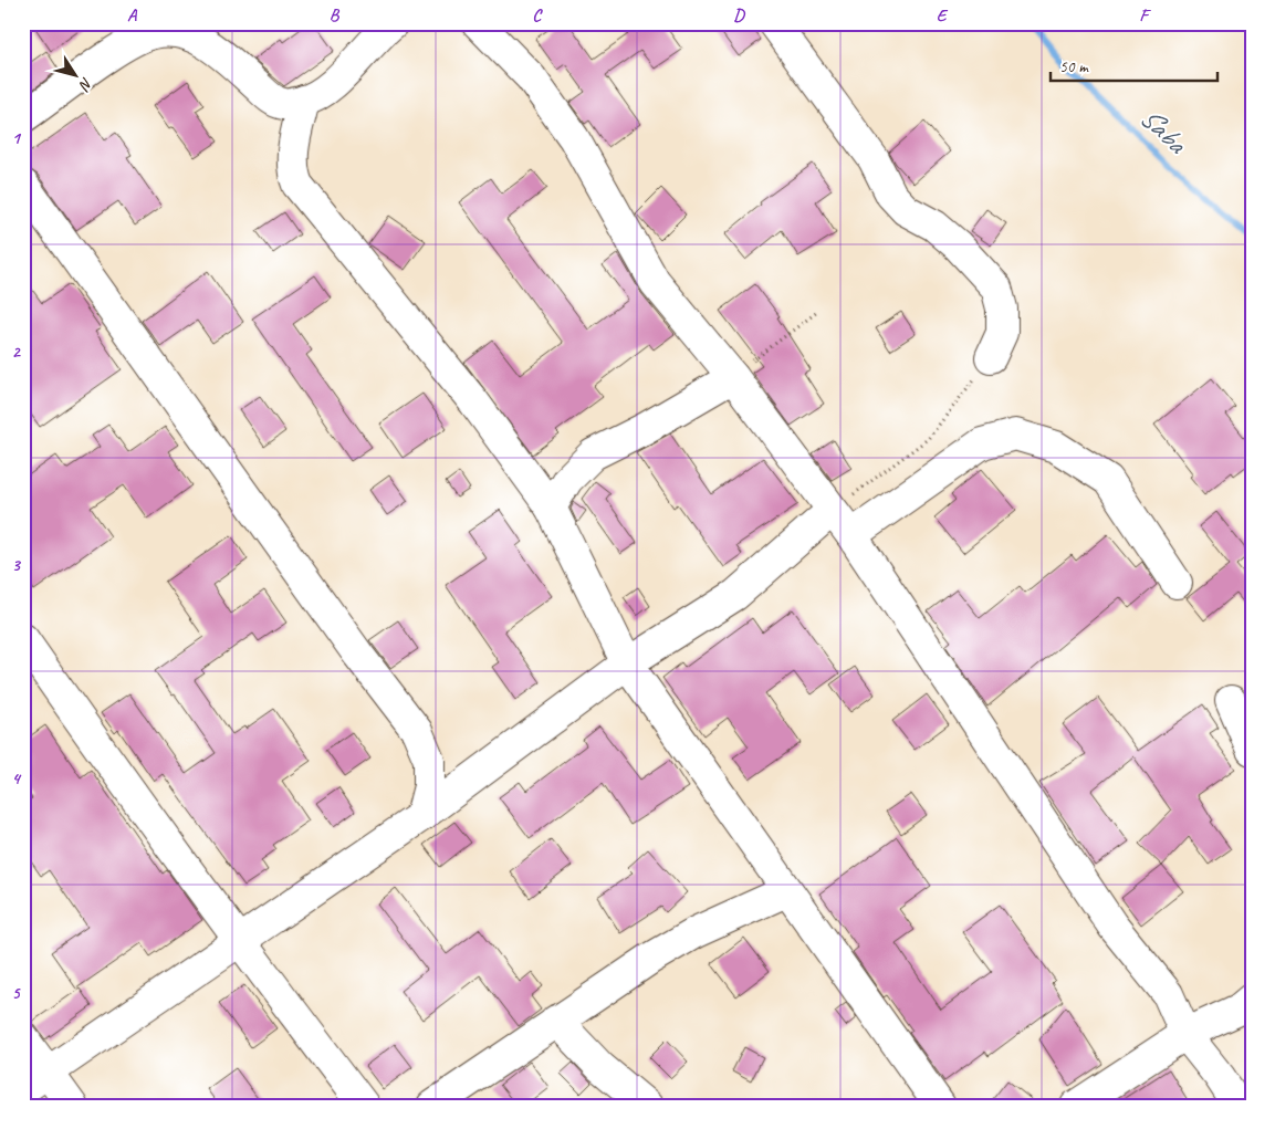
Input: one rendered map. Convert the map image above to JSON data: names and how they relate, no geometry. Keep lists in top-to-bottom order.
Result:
{
  "water": ["Saba"],
  "scale_bar": "50 m",
  "north": "bottom right",
  "grid": {
    "columns": [
      "A",
      "B",
      "C",
      "D",
      "E",
      "F"
    ],
    "rows": [
      "1",
      "2",
      "3",
      "4",
      "5"
    ]
  }
}
